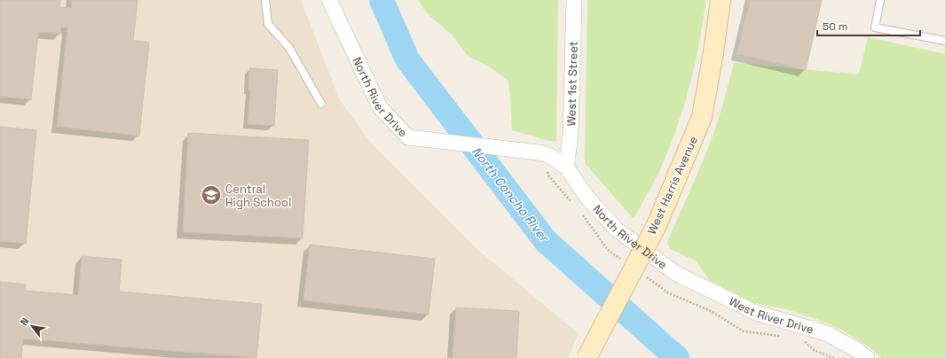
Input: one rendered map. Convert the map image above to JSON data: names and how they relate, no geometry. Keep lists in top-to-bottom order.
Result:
{
  "streets": {
    "street": [
      "West 1st Street",
      "North River Drive",
      "West Harris Avenue",
      "West River Drive"
    ]
  },
  "crossings": [
    ["West 1st Street", "North River Drive"],
    ["North River Drive", "West River Drive"]
  ],
  "water": ["North Concho River"],
  "places": {
    "school or university": ["Central High School"]
  },
  "scale_bar": "50 m",
  "north": "top left"
}
